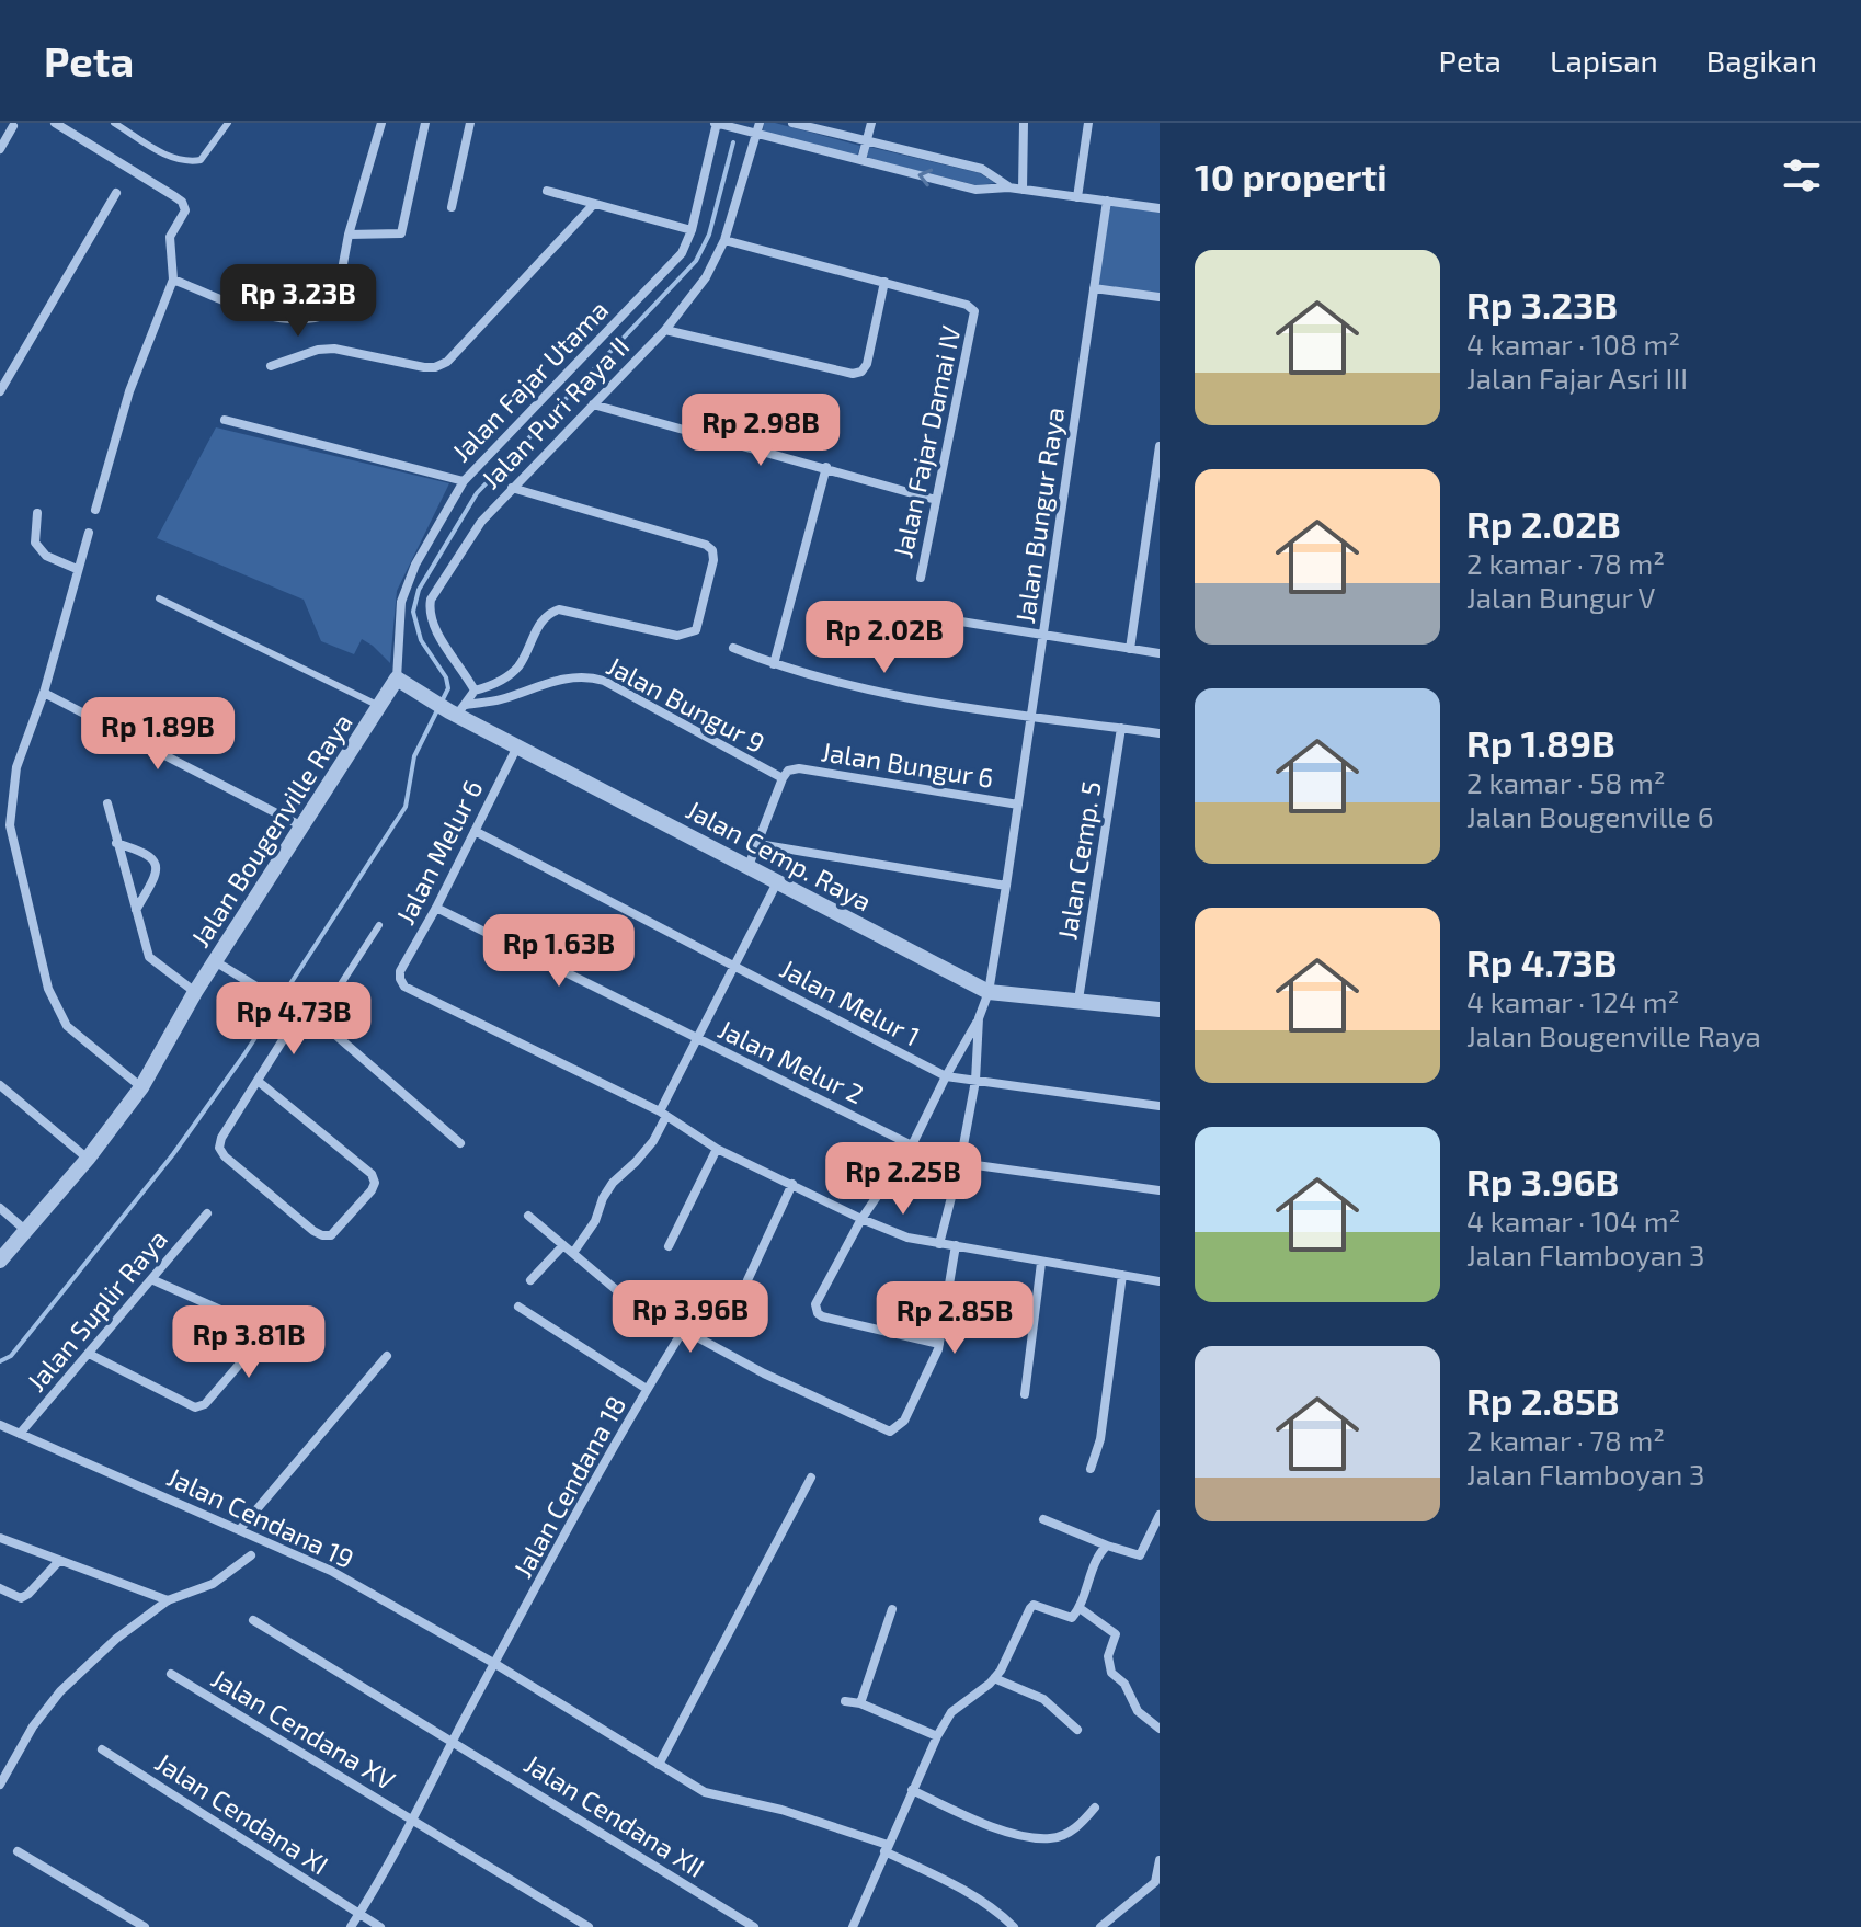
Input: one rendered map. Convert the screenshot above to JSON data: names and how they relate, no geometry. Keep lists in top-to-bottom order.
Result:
{
  "streets": {
    "street": [
      "Jalan Fajar Utama",
      "Jalan Puri Raya II",
      "Jalan Fajar Damai IV",
      "Jalan Bungur Raya",
      "Jalan Bungur 9",
      "Jalan Bungur 6",
      "Jalan Bougenville Raya",
      "Jalan Melur 6",
      "Jalan Cemp. Raya",
      "Jalan Cemp. 5",
      "Jalan Melur 1",
      "Jalan Melur 2",
      "Jalan Suplir Raya",
      "Jalan Cendana 18",
      "Jalan Cendana 19",
      "Jalan Cendana XV",
      "Jalan Cendana XI",
      "Jalan Cendana XII"
    ]
  },
  "crossings": [
    ["Jalan Fajar Utama", "Jalan Bougenville Raya"],
    ["Jalan Fajar Utama", "Jalan Cemp. Raya"],
    ["Jalan Puri Raya II", "Jalan Fajar Damai IV"],
    ["Jalan Bungur Raya", "Jalan Bungur 6"],
    ["Jalan Bungur Raya", "Jalan Cemp. Raya"],
    ["Jalan Bungur 9", "Jalan Bungur 6"],
    ["Jalan Bungur 9", "Jalan Cemp. Raya"],
    ["Jalan Bungur 6", "Jalan Cemp. Raya"],
    ["Jalan Bougenville Raya", "Jalan Cemp. Raya"],
    ["Jalan Melur 6", "Jalan Cemp. Raya"],
    ["Jalan Melur 6", "Jalan Melur 1"],
    ["Jalan Melur 6", "Jalan Melur 2"],
    ["Jalan Cemp. Raya", "Jalan Cemp. 5"],
    ["Jalan Suplir Raya", "Jalan Cendana 19"],
    ["Jalan Cendana 18", "Jalan Cendana 19"],
    ["Jalan Cendana 18", "Jalan Cendana XV"],
    ["Jalan Cendana 18", "Jalan Cendana XI"],
    ["Jalan Cendana 18", "Jalan Cendana XII"]
  ],
  "page": {
    "header": "Peta",
    "nav": ["Peta", "Lapisan", "Bagikan"],
    "heading": "10 properti",
    "list": [
      {
        "name": "Rp 3.23B",
        "note": "4 kamar · 108 m² · Jalan Fajar Asri III"
      },
      {
        "name": "Rp 2.02B",
        "note": "2 kamar · 78 m² · Jalan Bungur V"
      },
      {
        "name": "Rp 1.89B",
        "note": "2 kamar · 58 m² · Jalan Bougenville 6"
      },
      {
        "name": "Rp 4.73B",
        "note": "4 kamar · 124 m² · Jalan Bougenville Raya"
      },
      {
        "name": "Rp 3.96B",
        "note": "4 kamar · 104 m² · Jalan Flamboyan 3"
      },
      {
        "name": "Rp 2.85B",
        "note": "2 kamar · 78 m² · Jalan Flamboyan 3"
      }
    ],
    "price": [
      "Rp 3.23B",
      "Rp 2.98B",
      "Rp 2.02B",
      "Rp 1.89B",
      "Rp 1.63B",
      "Rp 4.73B",
      "Rp 2.25B",
      "Rp 3.96B",
      "Rp 2.85B",
      "Rp 3.81B"
    ]
  }
}
